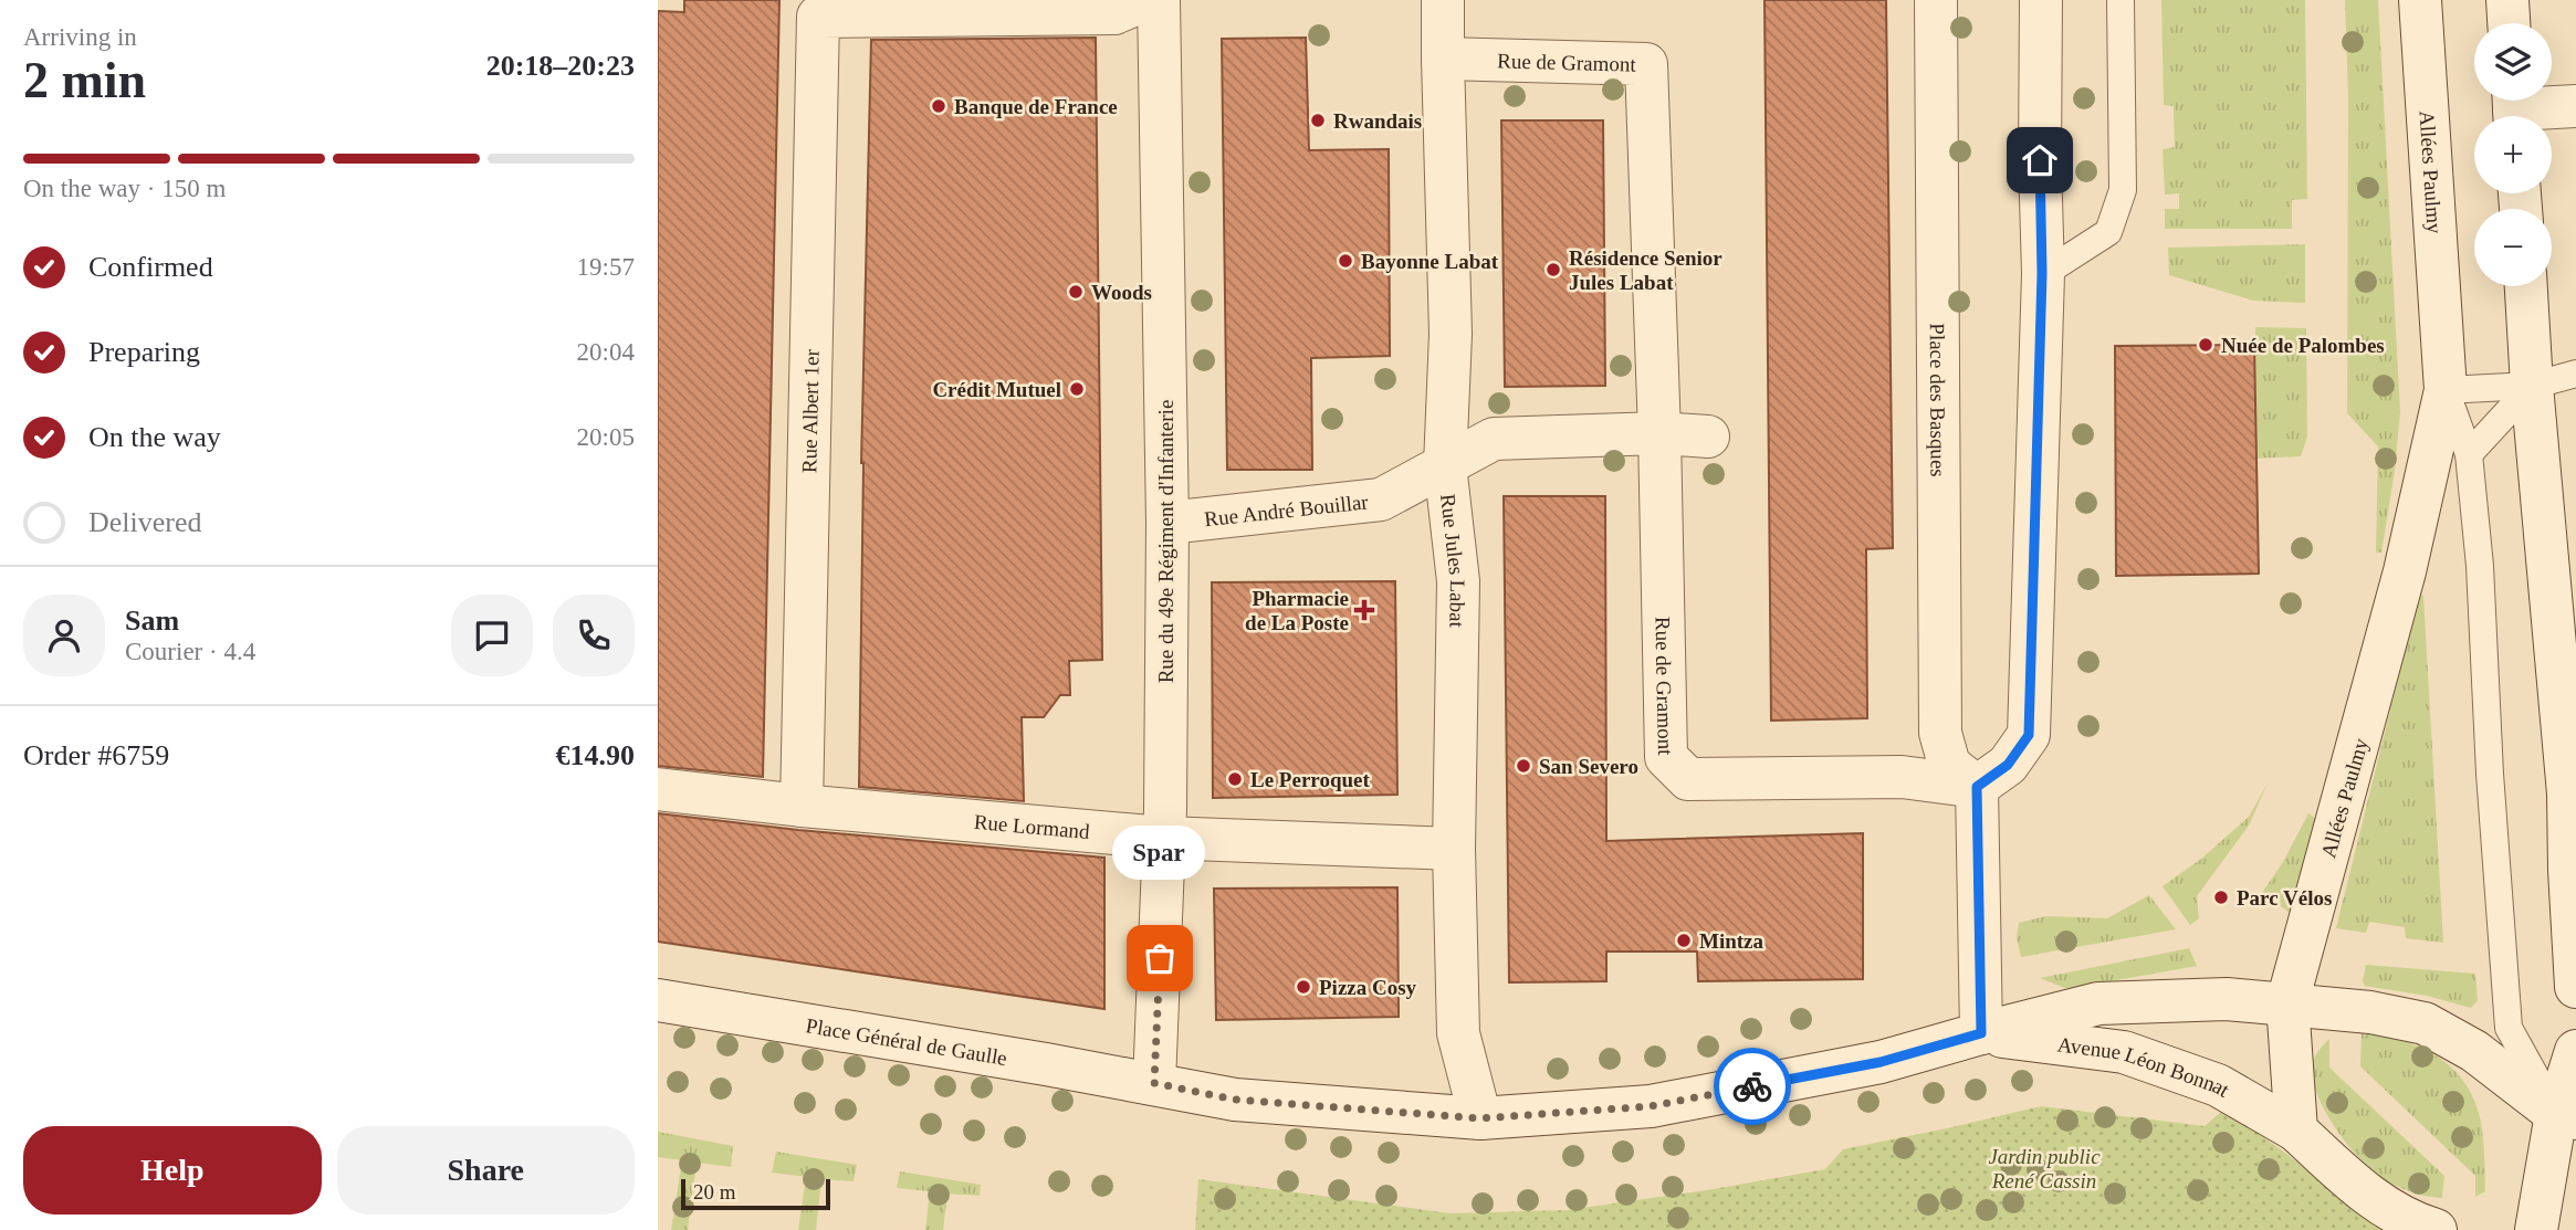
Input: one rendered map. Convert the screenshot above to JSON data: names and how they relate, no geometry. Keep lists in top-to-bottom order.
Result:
{
  "streets": {
    "street": [
      "Rue de Gramont",
      "Allées Paulmy",
      "Place des Basques",
      "Rue Albert 1er",
      "Rue André Bouillar",
      "Rue du 49e Régiment d'Infanterie",
      "Rue Jules Labat",
      "Rue Lormand",
      "Place Général de Gaulle",
      "Avenue Léon Bonnat"
    ]
  },
  "crossings": [
    ["Rue de Gramont", "Place des Basques"],
    ["Rue de Gramont", "Rue Jules Labat"],
    ["Allées Paulmy", "Avenue Léon Bonnat"],
    ["Rue Albert 1er", "Rue Lormand"],
    ["Rue André Bouillar", "Rue du 49e Régiment d'Infanterie"],
    ["Rue André Bouillar", "Rue Jules Labat"],
    ["Rue du 49e Régiment d'Infanterie", "Rue Lormand"],
    ["Rue du 49e Régiment d'Infanterie", "Place Général de Gaulle"],
    ["Rue du 49e Régiment d'Infanterie", "Avenue Léon Bonnat"],
    ["Rue Jules Labat", "Rue Lormand"],
    ["Rue Jules Labat", "Avenue Léon Bonnat"],
    ["Place Général de Gaulle", "Avenue Léon Bonnat"]
  ],
  "parks": ["Jardin public René Cassin"],
  "places": {
    "other": [
      "Banque de France",
      "Rwandais",
      "Bayonne Labat",
      "Résidence Senior Jules Labat",
      "Woods",
      "Nuée de Palombes",
      "Crédit Mutuel",
      "San Severo",
      "Le Perroquet",
      "Parc Vélos",
      "Mintza",
      "Spar",
      "Pizza Cosy"
    ],
    "health": ["Pharmacie de La Poste"]
  },
  "scale_bar": "20 m",
  "page": {
    "heading": ["2 min", "Arriving in", "20:18–20:23"],
    "panel": [
      "Sam",
      "Courier · 4.4",
      "Order #6759",
      "€14.90"
    ],
    "map_buttons": ["+", "−"],
    "bar": "On the way · 150 m",
    "list": [
      ["Confirmed", "19:57"],
      ["Preparing", "20:04"],
      ["On the way", "20:05"],
      "Delivered"
    ],
    "bubble": "Spar",
    "buttons": ["Help", "Share"],
    "scale": "20 m"
  }
}
